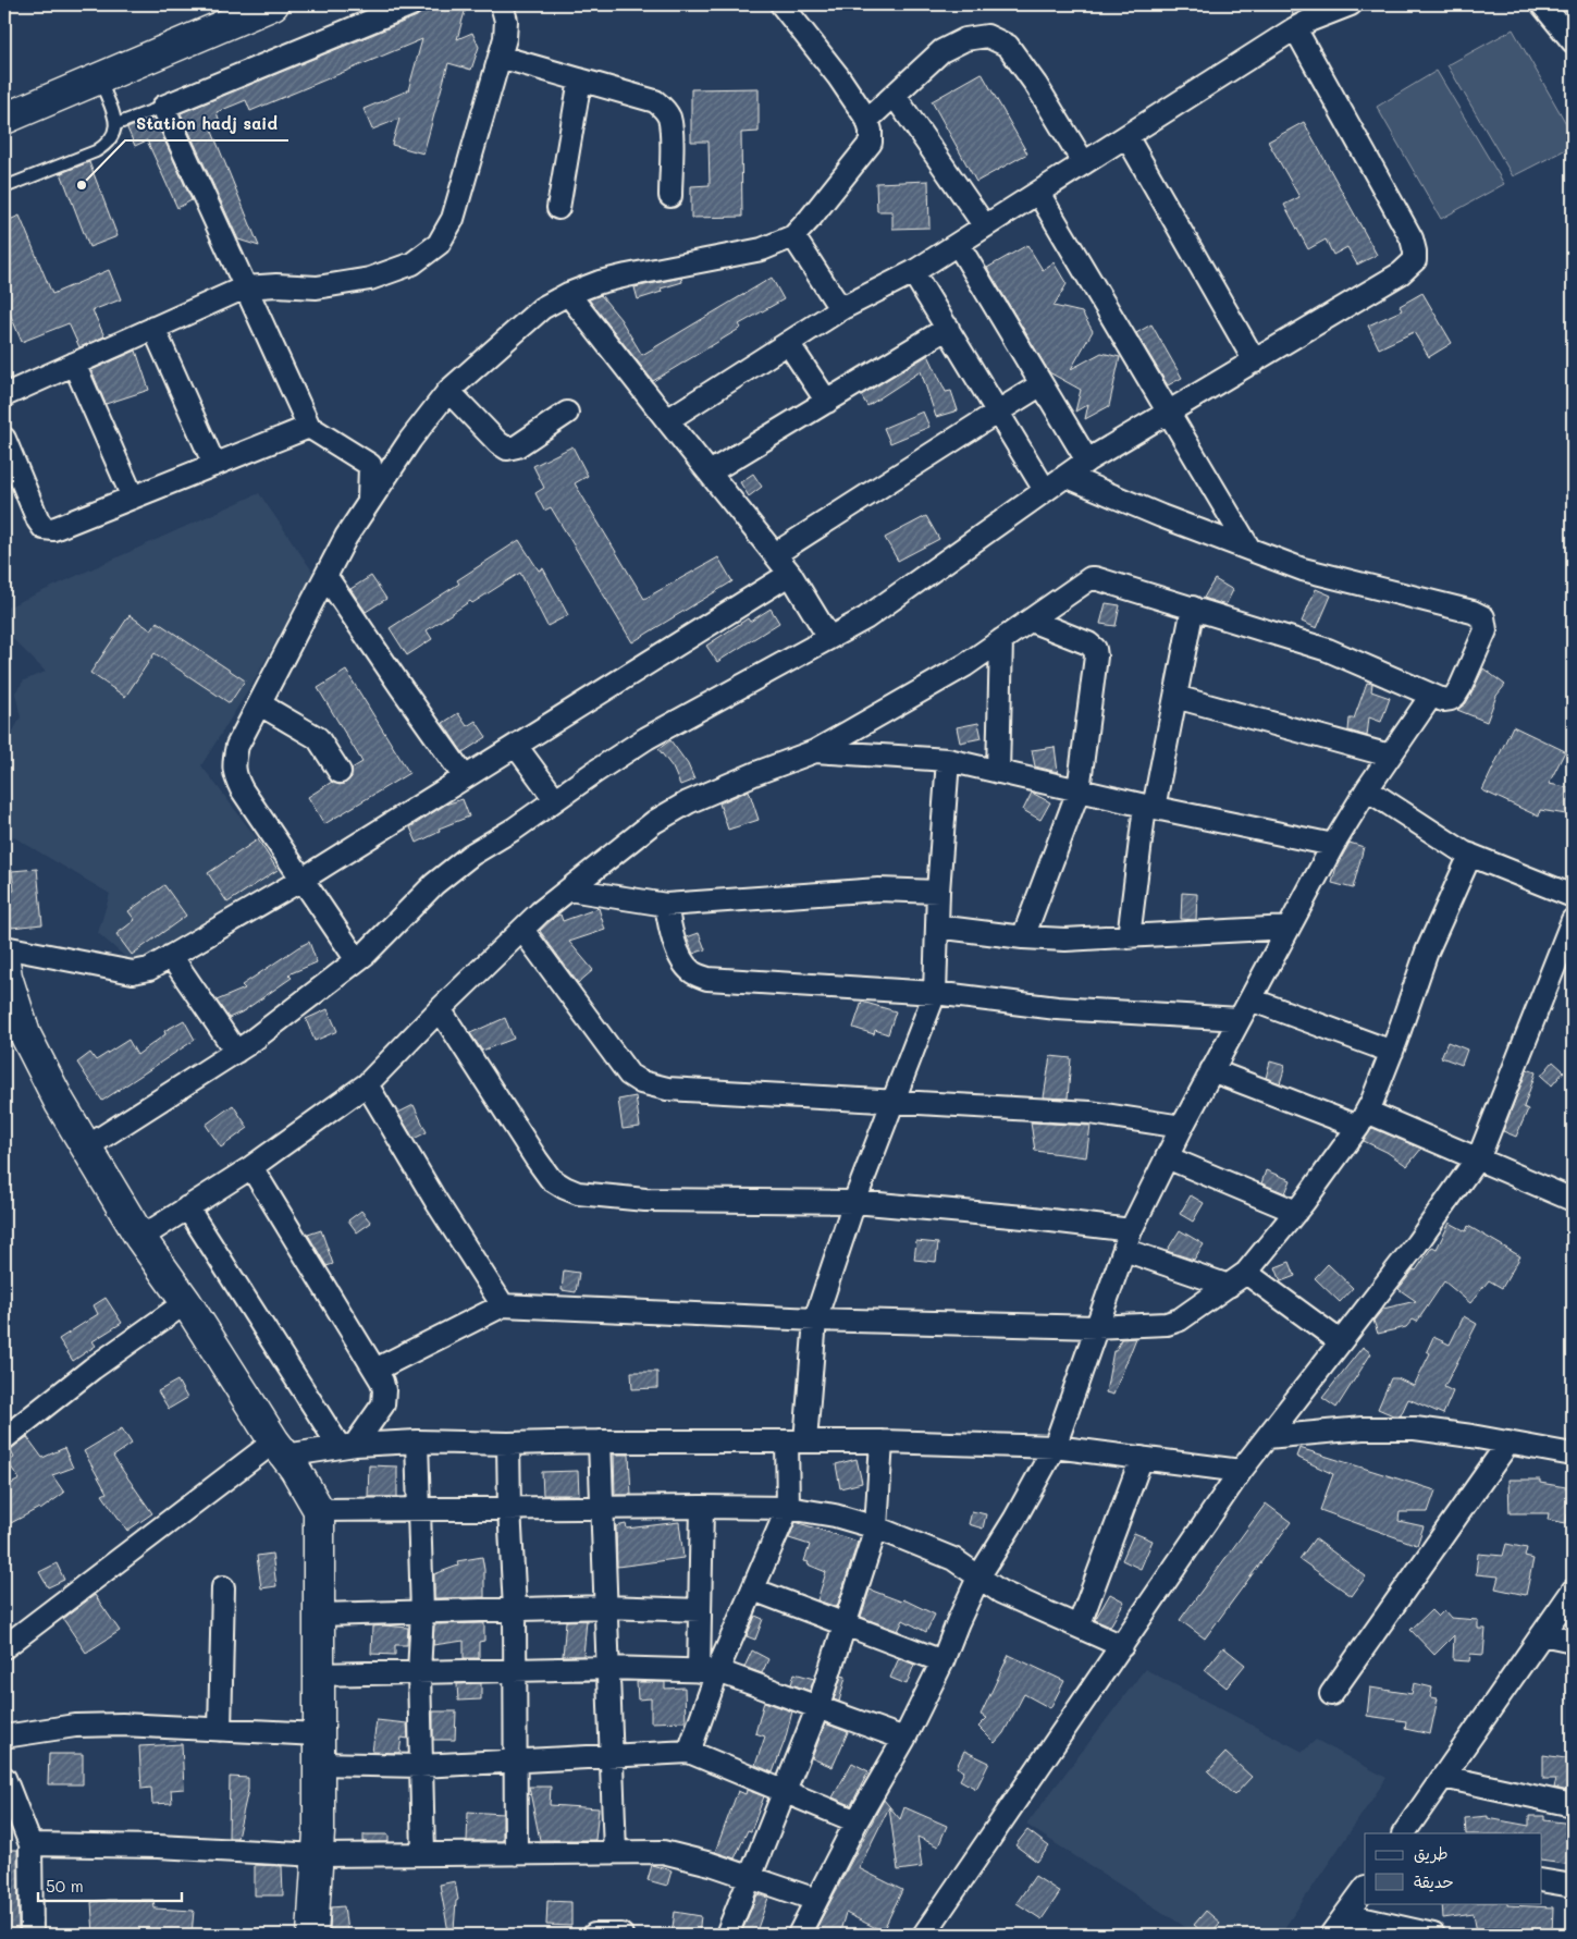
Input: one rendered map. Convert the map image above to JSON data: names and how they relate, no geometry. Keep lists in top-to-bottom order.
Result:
{
  "places": ["Station hadj said"],
  "legend": ["طريق", "حديقة"],
  "scale_bar": "50 m"
}
